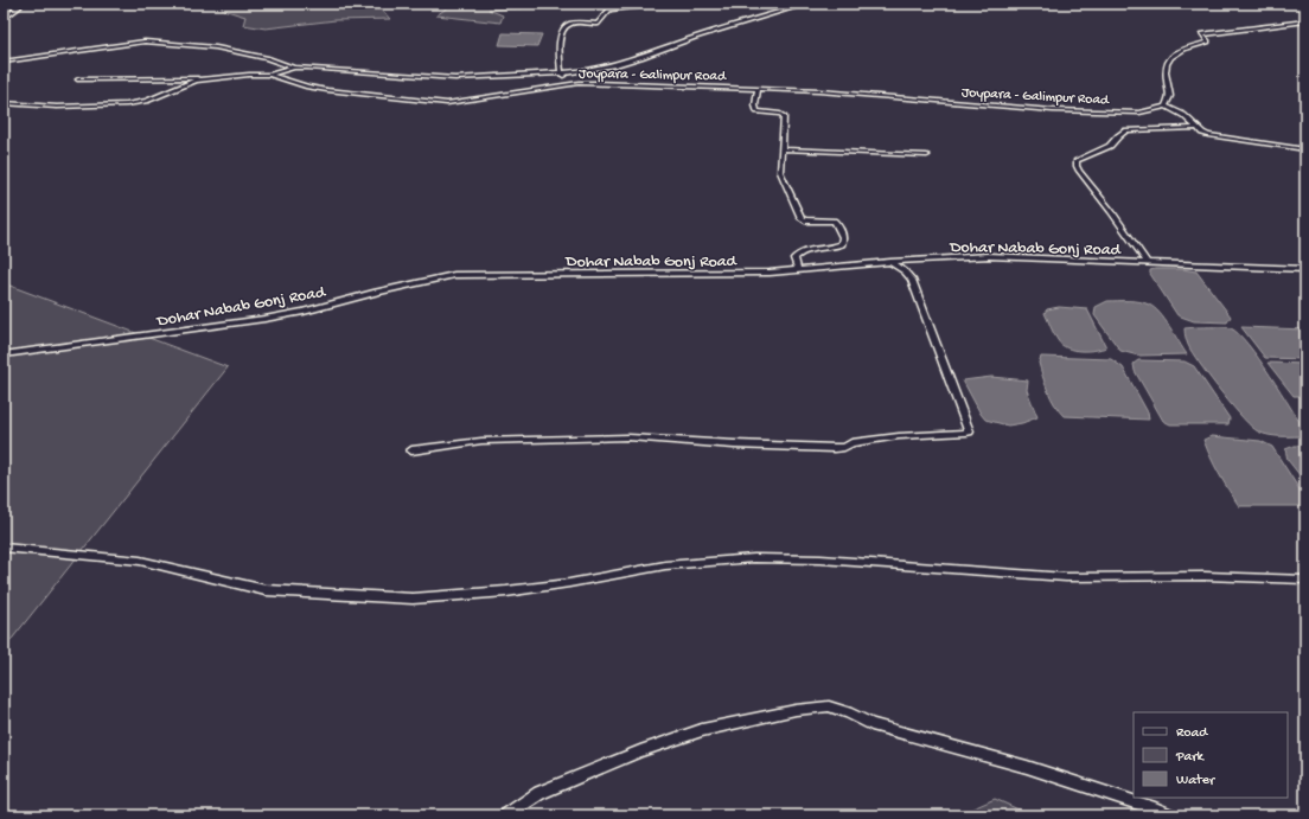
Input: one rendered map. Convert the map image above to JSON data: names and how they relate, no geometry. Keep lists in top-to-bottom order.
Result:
{
  "streets": {
    "street": ["Joypara - Galimpur Road", "Dohar Nabab Gonj Road"]
  },
  "legend": ["Road", "Park", "Water"]
}
